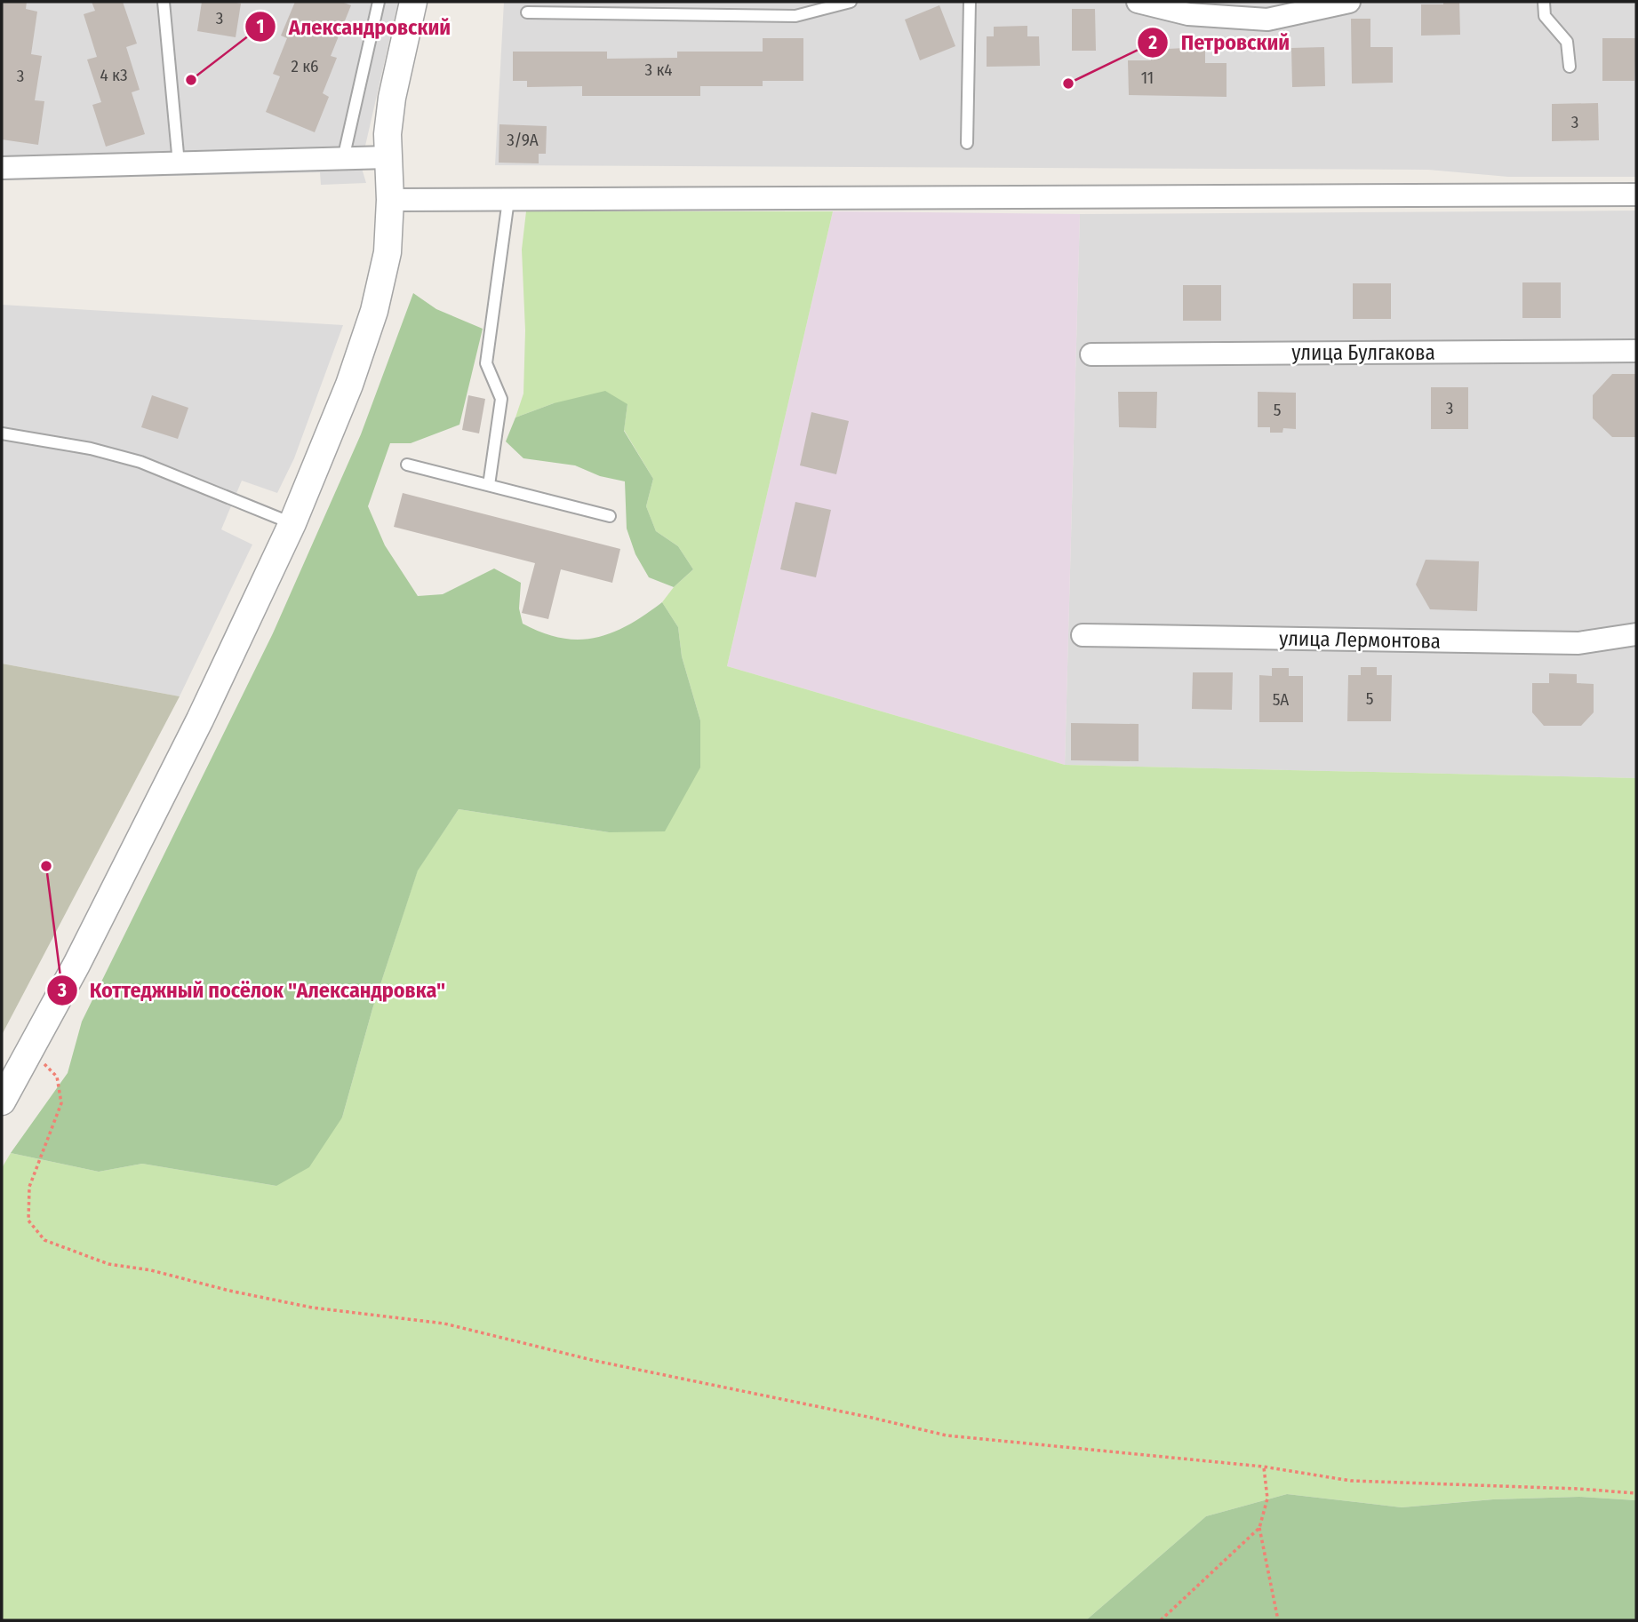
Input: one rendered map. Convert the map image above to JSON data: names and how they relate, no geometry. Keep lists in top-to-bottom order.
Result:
{
  "streets": {
    "street": ["улица Булгакова", "улица Лермонтова"]
  },
  "places": ["Александровский", "Петровский", "Коттеджный посёлок \"Александровка\""],
  "house_numbers": [
    "3",
    "2 к6",
    "3 к4",
    "4 к3",
    "3",
    "11",
    "3",
    "3/9А",
    "3",
    "5",
    "5",
    "5А"
  ]
}
